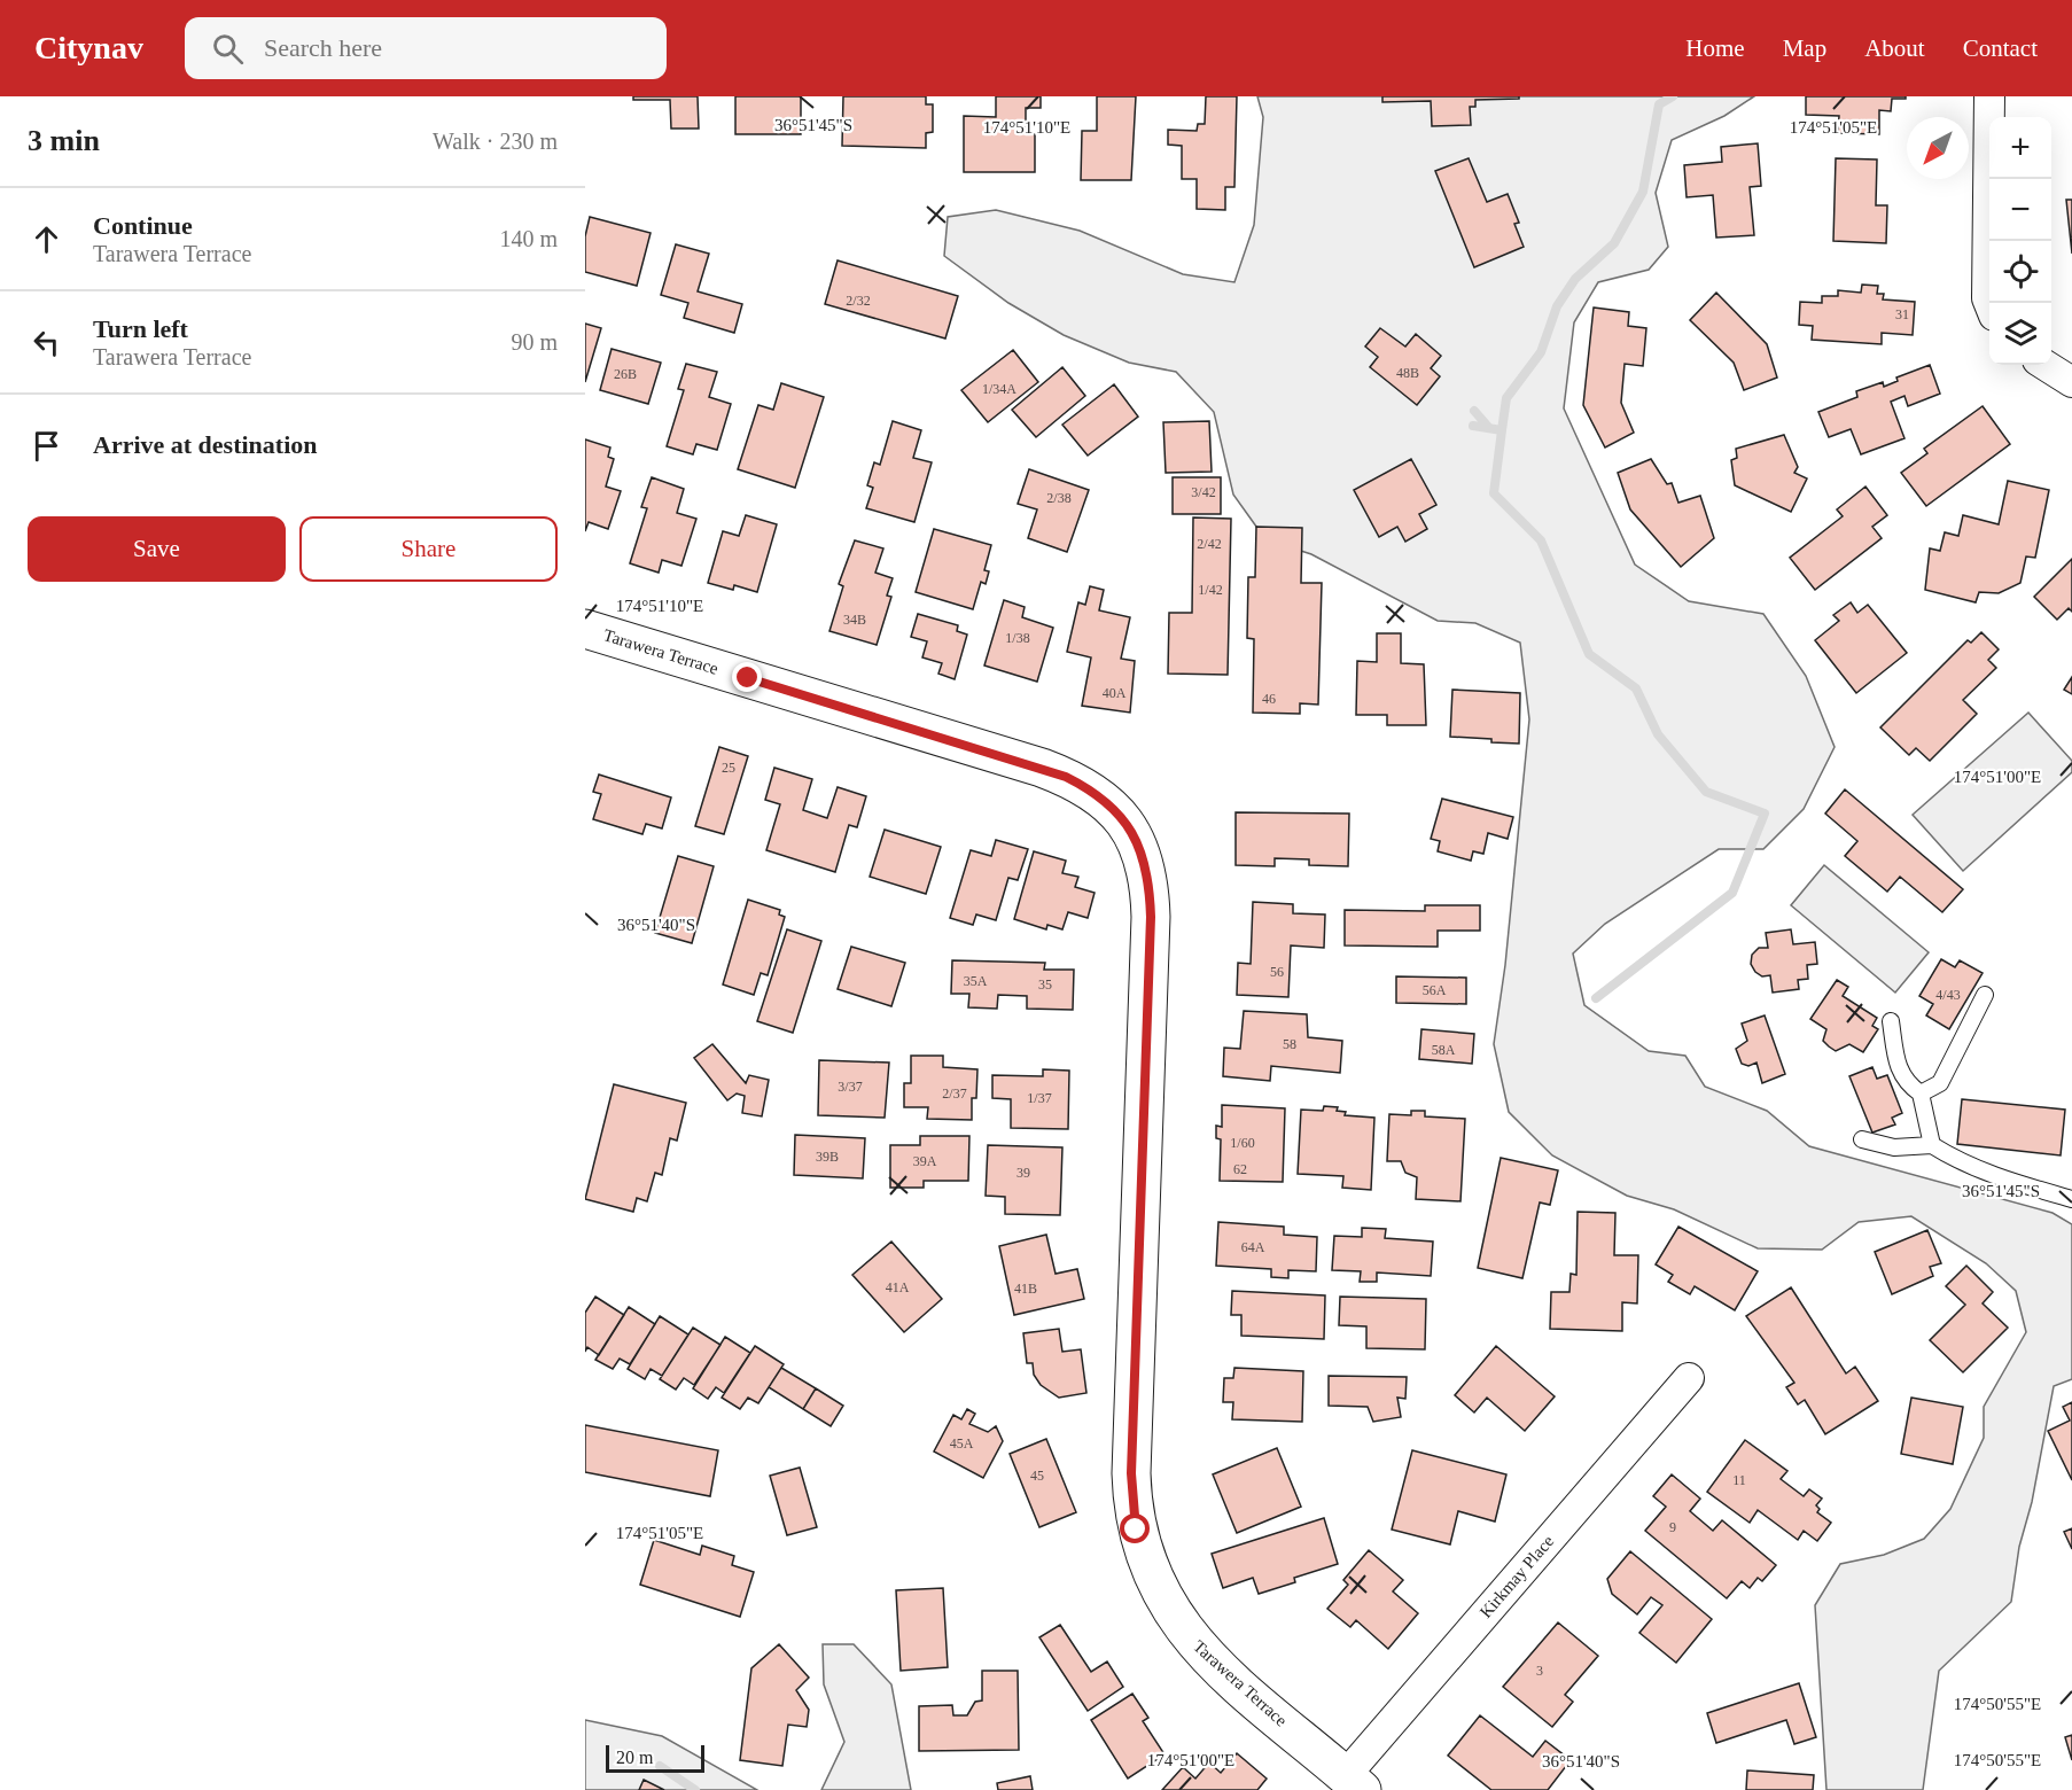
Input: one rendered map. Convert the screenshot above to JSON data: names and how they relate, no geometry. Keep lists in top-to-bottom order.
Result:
{
  "streets": {
    "street": ["Tarawera Terrace", "Kirkmay Place"]
  },
  "crossings": [
    ["Tarawera Terrace", "Kirkmay Place"]
  ],
  "house_numbers": [
    "2/32",
    "31",
    "48B",
    "26B",
    "1/34A",
    "3/42",
    "2/38",
    "2/42",
    "1/42",
    "34B",
    "1/38",
    "40A",
    "46",
    "25",
    "56",
    "35A",
    "35",
    "56A",
    "4/43",
    "58",
    "58A",
    "3/37",
    "2/37",
    "1/37",
    "1/60",
    "39B",
    "39A",
    "62",
    "39",
    "64A",
    "41A",
    "41B",
    "45A",
    "45",
    "11",
    "9",
    "3"
  ],
  "scale_bar": "20 m",
  "north": "bottom left",
  "page": {
    "header": "Citynav",
    "search": "Search here",
    "nav": [
      "Home",
      "Map",
      "About",
      "Contact"
    ],
    "heading": ["3 min", "Walk · 230 m"],
    "map_buttons": ["+", "−"],
    "list": [
      ["Continue", "Tarawera Terrace", "140 m"],
      ["Turn left", "Tarawera Terrace", "90 m"],
      "Arrive at destination"
    ],
    "buttons": ["Save", "Share"],
    "scale": "20 m"
  },
  "coordinates": [
    "36°51'45\"S",
    "174°51'10\"E",
    "174°51'05\"E",
    "174°51'00\"E",
    "36°51'40\"S",
    "174°50'55\"E"
  ]
}
